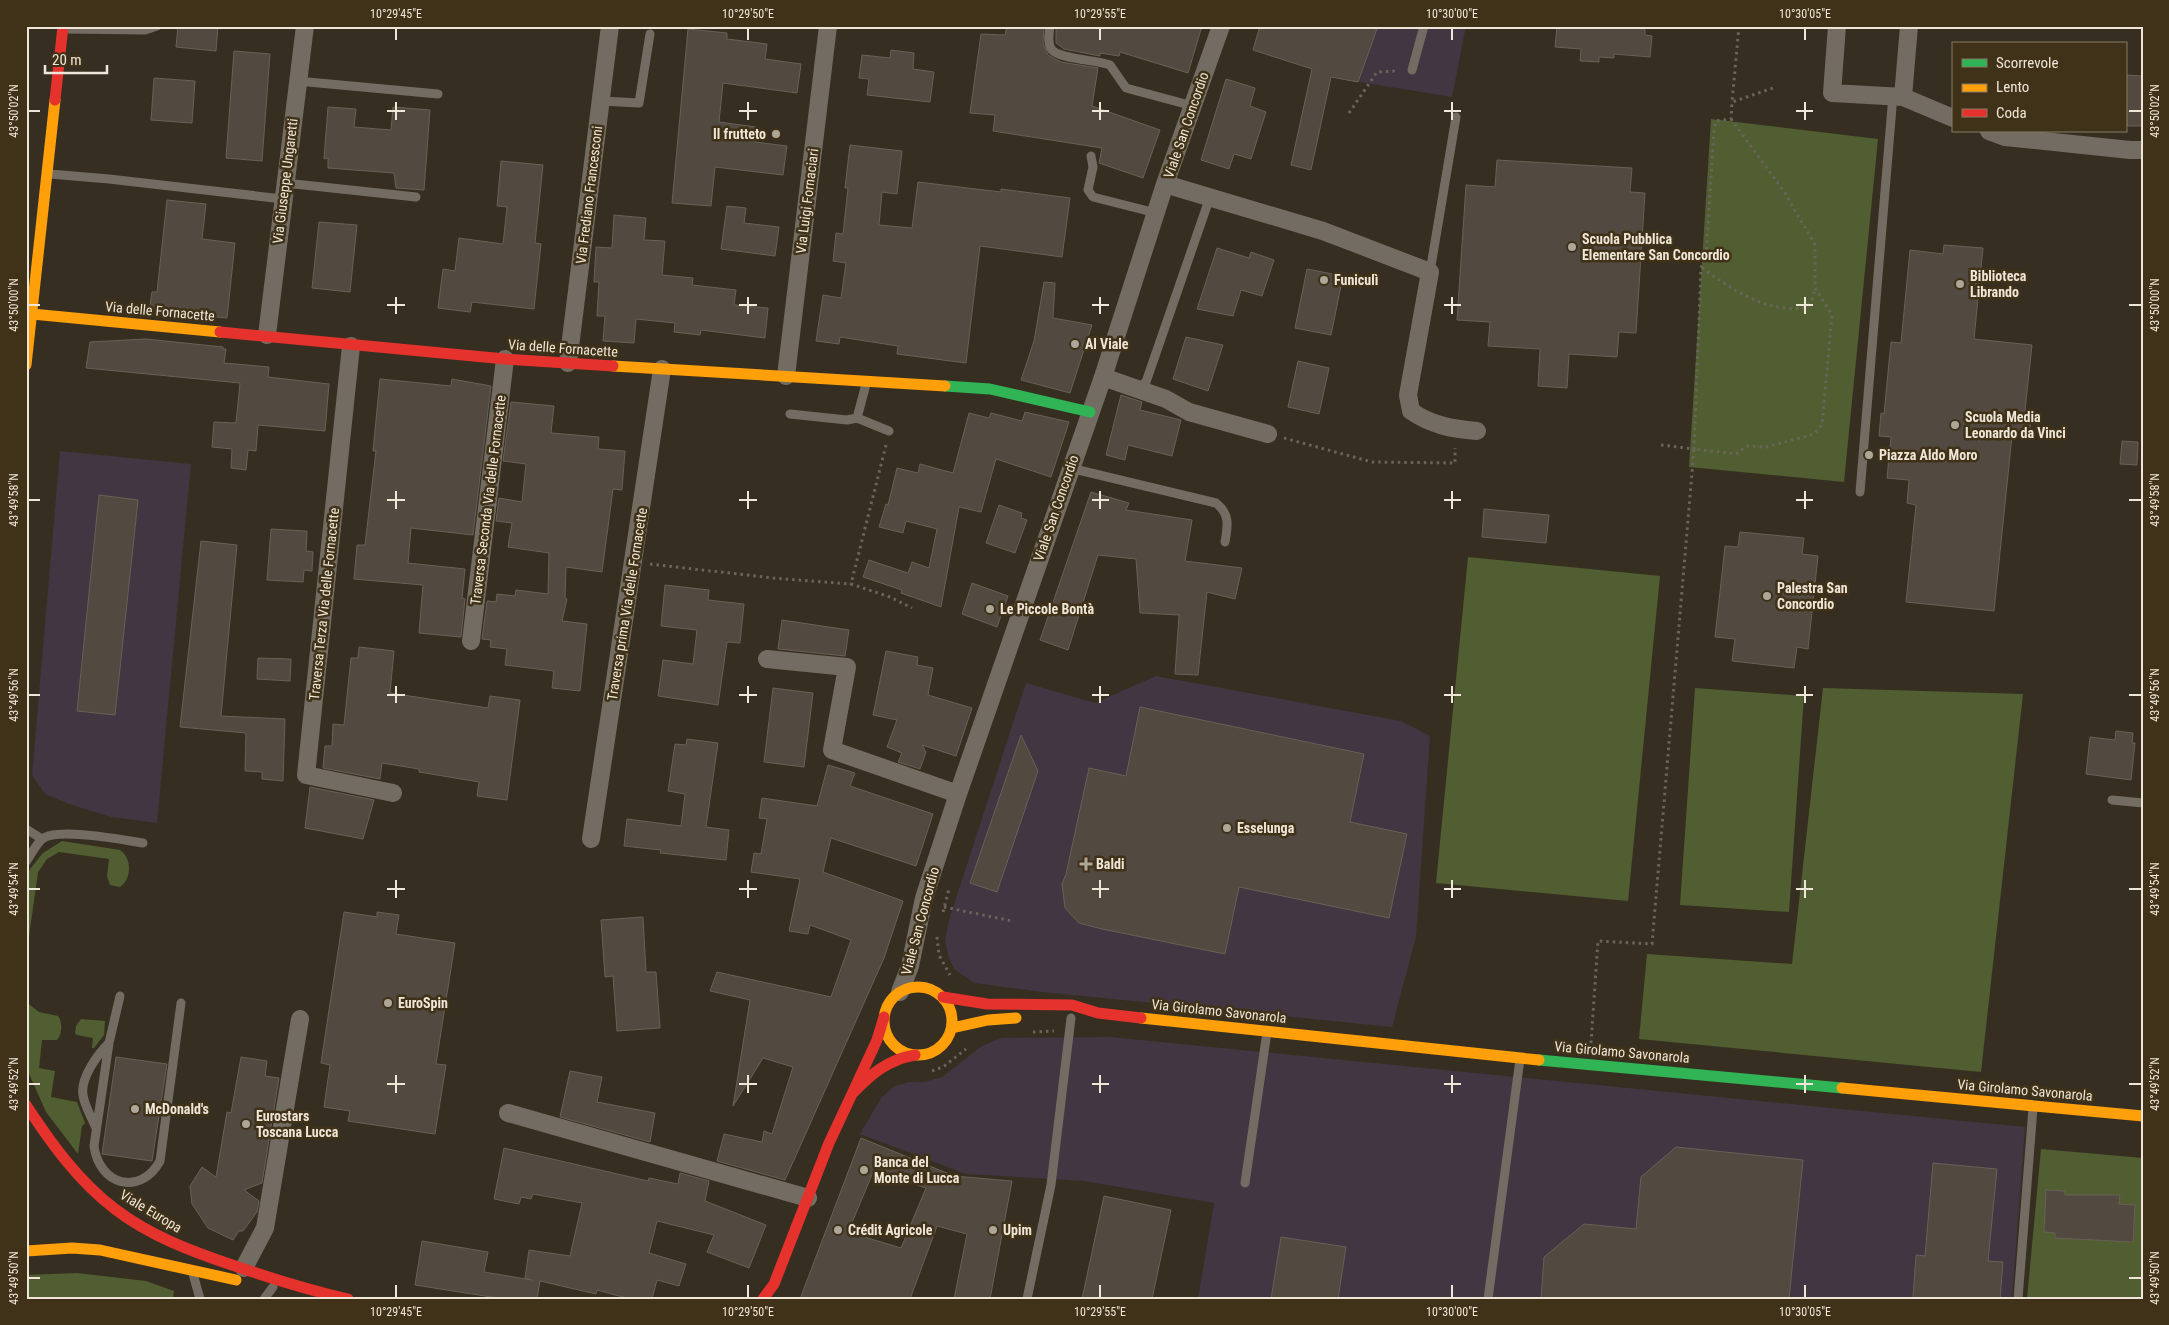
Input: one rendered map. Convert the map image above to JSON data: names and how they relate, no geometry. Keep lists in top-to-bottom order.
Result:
{
  "streets": {
    "street": [
      "Viale San Concordio",
      "Via Giuseppe Ungaretti",
      "Via Frediano Francesconi",
      "Via Luigi Fornaciari",
      "Via delle Fornacette",
      "Traversa Seconda Via delle Fornacette",
      "Traversa Terza Via delle Fornacette",
      "Traversa prima Via delle Fornacette",
      "Via Girolamo Savonarola",
      "Viale Europa"
    ]
  },
  "crossings": [
    ["Viale San Concordio", "Via delle Fornacette"],
    ["Viale San Concordio", "Via Girolamo Savonarola"],
    ["Via Giuseppe Ungaretti", "Via delle Fornacette"],
    ["Via Frediano Francesconi", "Via delle Fornacette"],
    ["Via Luigi Fornaciari", "Via delle Fornacette"],
    ["Via delle Fornacette", "Traversa Seconda Via delle Fornacette"],
    ["Via delle Fornacette", "Traversa Terza Via delle Fornacette"],
    ["Via delle Fornacette", "Traversa prima Via delle Fornacette"]
  ],
  "places": {
    "other": [
      "Il frutteto",
      "Scuola Pubblica Elementare San Concordio",
      "Funiculì",
      "Biblioteca Librando",
      "Al Viale",
      "Scuola Media Leonardo da Vinci",
      "Piazza Aldo Moro",
      "Palestra San Concordio",
      "Le Piccole Bontà",
      "Esselunga",
      "EuroSpin",
      "McDonald's",
      "Eurostars Toscana Lucca",
      "Banca del Monte di Lucca",
      "Crédit Agricole",
      "Upim"
    ],
    "health": ["Baldi"]
  },
  "legend": ["Scorrevole", "Lento", "Coda"],
  "scale_bar": "20 m",
  "coordinates": [
    "10°29'45\"E",
    "10°29'50\"E",
    "10°29'55\"E",
    "10°30'00\"E",
    "10°30'05\"E",
    "43°50'02\"N",
    "43°50'00\"N",
    "43°49'58\"N",
    "43°49'56\"N",
    "43°49'54\"N",
    "43°49'52\"N",
    "43°49'50\"N"
  ]
}
